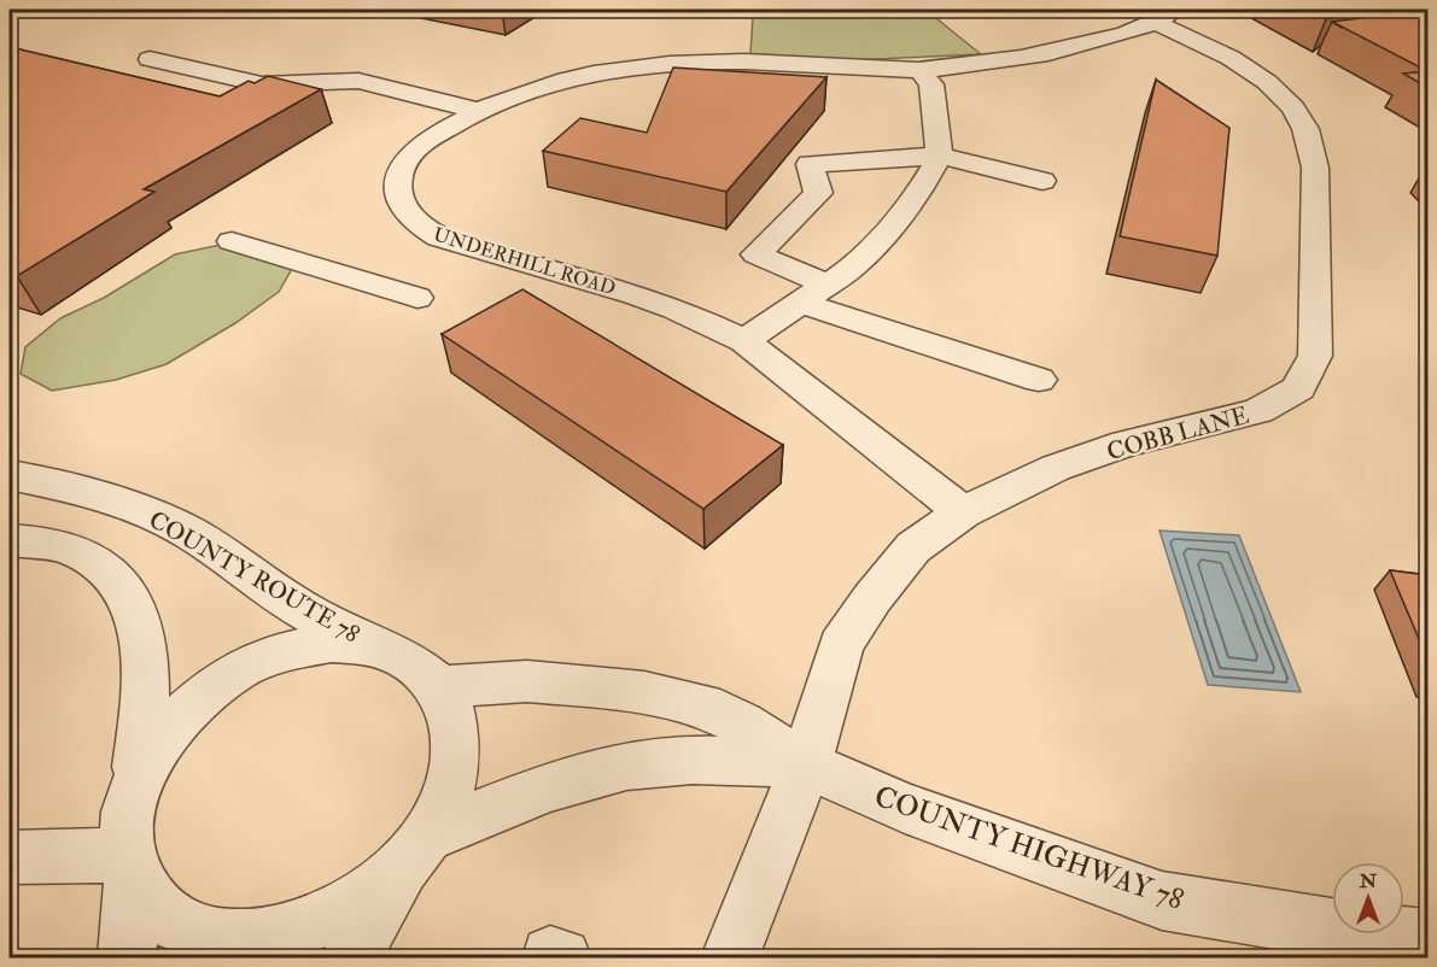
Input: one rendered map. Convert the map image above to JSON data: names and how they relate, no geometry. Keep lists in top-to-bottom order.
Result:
{
  "streets": {
    "street": [
      "UNDERHILL ROAD",
      "COBB LANE",
      "COUNTY ROUTE 78",
      "COUNTY HIGHWAY 78"
    ]
  },
  "crossings": [
    ["UNDERHILL ROAD", "COBB LANE"],
    ["COBB LANE", "COUNTY HIGHWAY 78"],
    ["COUNTY ROUTE 78", "COUNTY HIGHWAY 78"]
  ],
  "north": "top"
}
